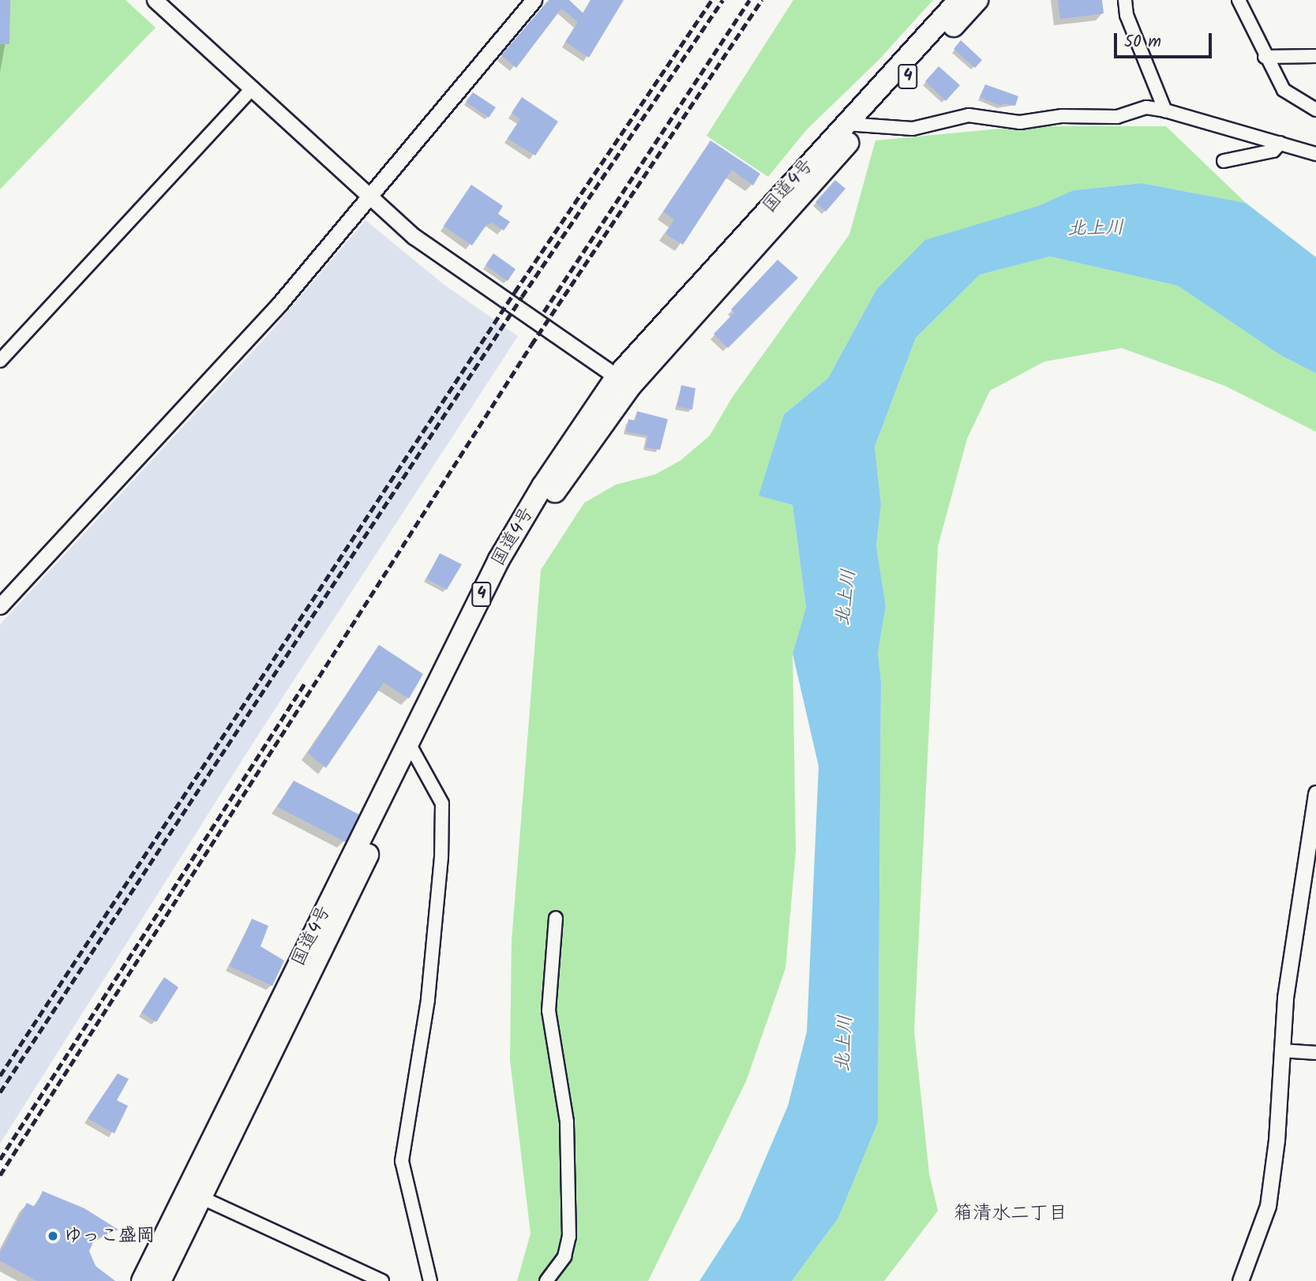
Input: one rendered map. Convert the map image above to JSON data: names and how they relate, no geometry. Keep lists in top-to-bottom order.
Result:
{
  "streets": {
    "highway": ["4", "国道4号"]
  },
  "districts": ["箱清水二丁目"],
  "water": ["北上川"],
  "places": ["ゆっこ盛岡"],
  "scale_bar": "50 m"
}
